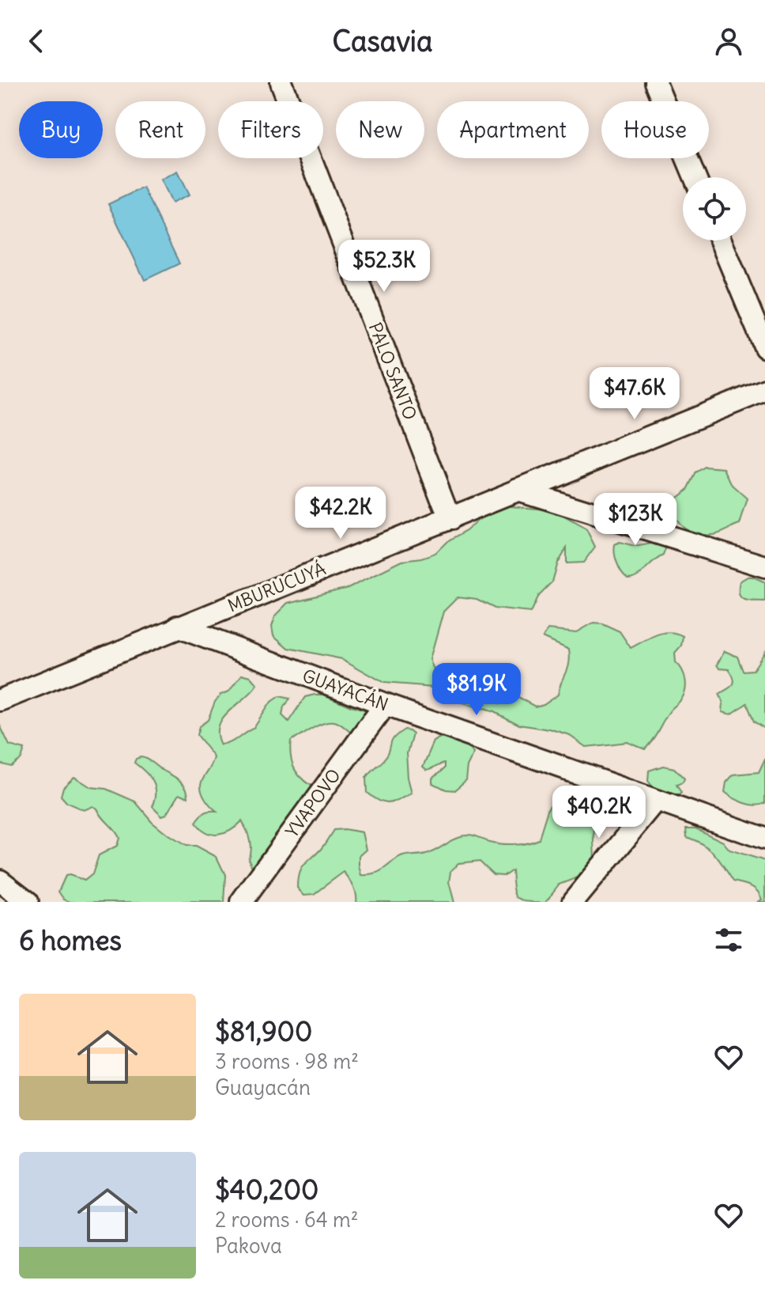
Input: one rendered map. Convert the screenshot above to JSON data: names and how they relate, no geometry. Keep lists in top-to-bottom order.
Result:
{
  "streets": {
    "street": [
      "PALO SANTO",
      "MBURUCUYÁ",
      "GUAYACÁN",
      "YVAPOVO"
    ]
  },
  "crossings": [
    ["PALO SANTO", "MBURUCUYÁ"],
    ["MBURUCUYÁ", "GUAYACÁN"],
    ["GUAYACÁN", "YVAPOVO"]
  ],
  "page": {
    "header": "Casavia",
    "chip": [
      "Buy",
      "Rent",
      "Filters",
      "New",
      "Apartment",
      "House"
    ],
    "price": [
      "$52.3K",
      "$47.6K",
      "$42.2K",
      "$123K",
      "$81.9K",
      "$40.2K"
    ],
    "heading": "6 homes",
    "list": [
      {
        "name": "$81,900",
        "note": "3 rooms · 98 m² · Guayacán"
      },
      {
        "name": "$40,200",
        "note": "2 rooms · 64 m² · Pakova"
      }
    ]
  }
}
